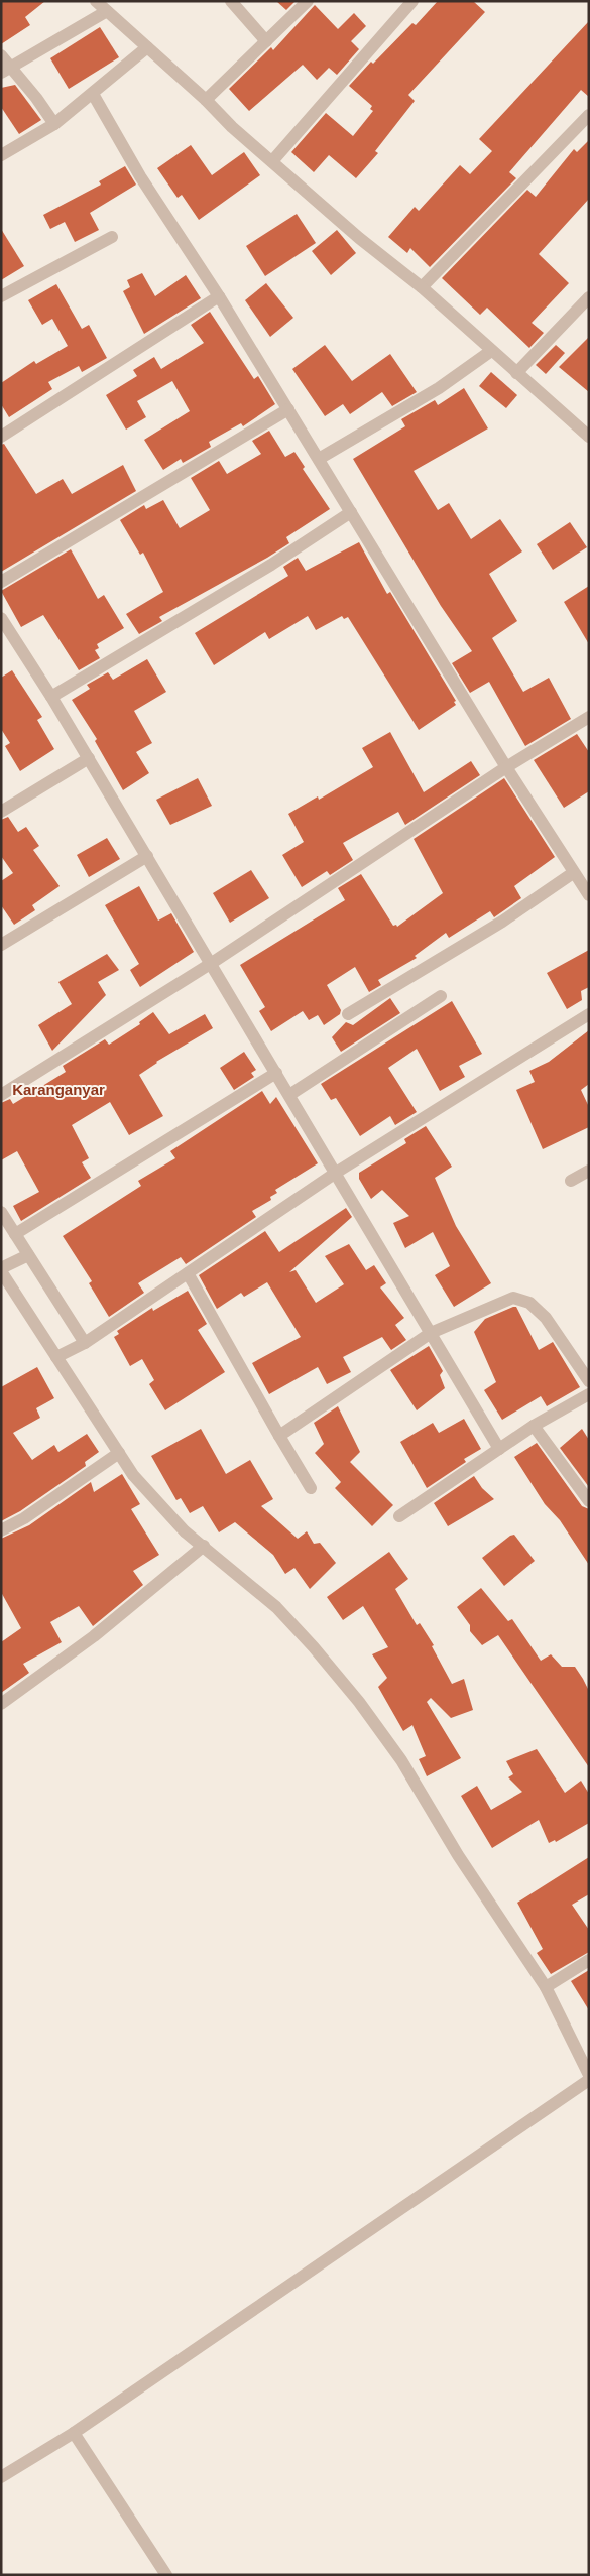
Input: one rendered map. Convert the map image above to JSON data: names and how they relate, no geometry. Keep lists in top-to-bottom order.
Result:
{
  "districts": ["Karanganyar"]
}
